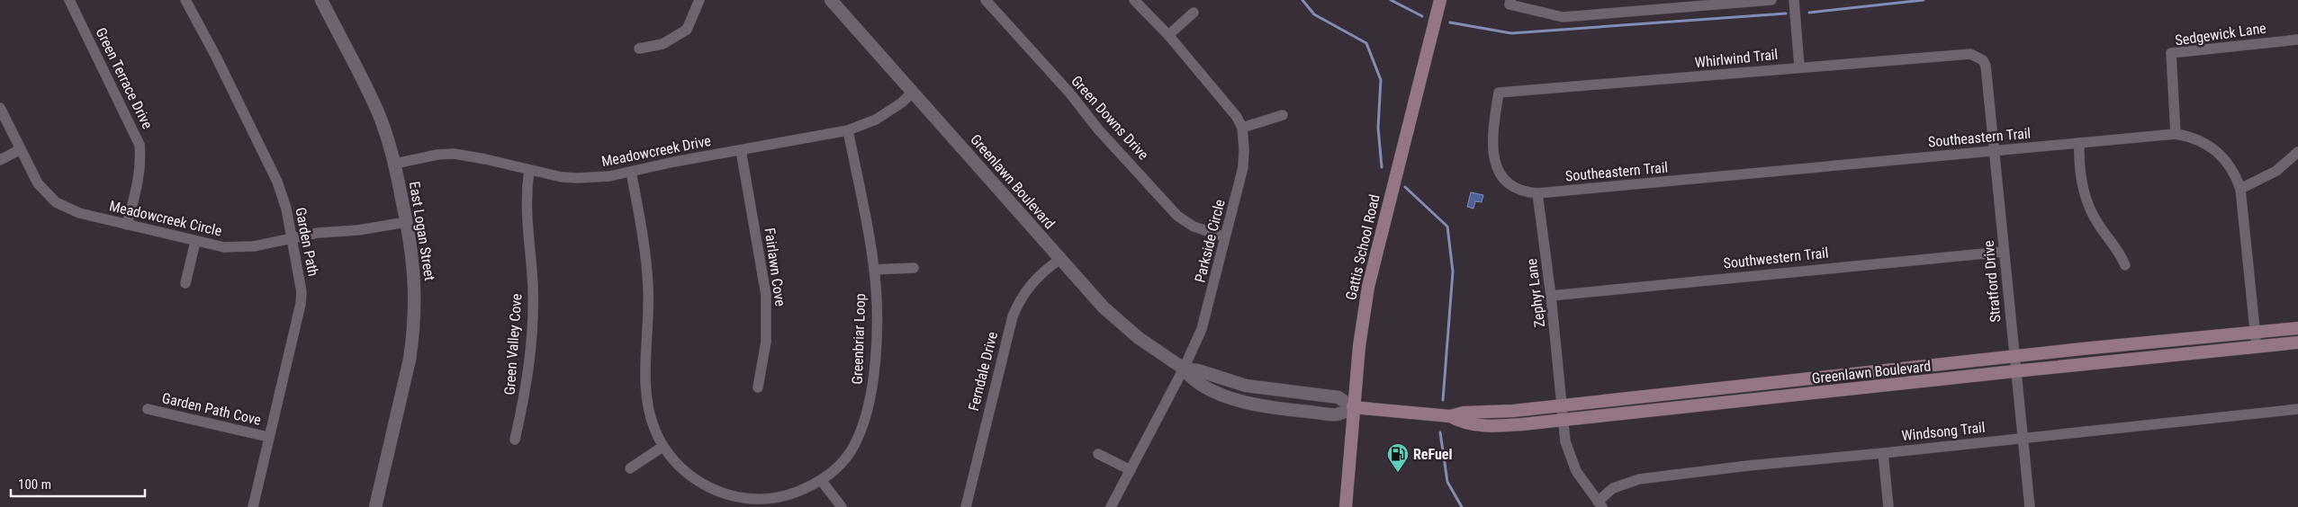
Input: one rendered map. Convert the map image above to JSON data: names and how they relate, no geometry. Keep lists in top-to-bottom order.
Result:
{
  "streets": {
    "main road": ["Greenlawn Boulevard", "Gattis School Road"],
    "street": [
      "Sedgewick Lane",
      "Whirlwind Trail",
      "Green Terrace Drive",
      "Green Downs Drive",
      "Southeastern Trail",
      "Meadowcreek Drive",
      "Meadowcreek Circle",
      "East Logan Street",
      "Parkside Circle",
      "Garden Path",
      "Southwestern Trail",
      "Fairlawn Cove",
      "Stratford Drive",
      "Zephyr Lane",
      "Greenbriar Loop",
      "Green Valley Cove",
      "Ferndale Drive",
      "Garden Path Cove",
      "Windsong Trail"
    ]
  },
  "crossings": [
    ["Sedgewick Lane", "Southeastern Trail"],
    ["Whirlwind Trail", "Southeastern Trail"],
    ["Whirlwind Trail", "Stratford Drive"],
    ["Whirlwind Trail", "Zephyr Lane"],
    ["Green Terrace Drive", "Meadowcreek Circle"],
    ["Green Downs Drive", "Parkside Circle"],
    ["Southeastern Trail", "Greenlawn Boulevard"],
    ["Southeastern Trail", "Stratford Drive"],
    ["Southeastern Trail", "Zephyr Lane"],
    ["Meadowcreek Drive", "Greenlawn Boulevard"],
    ["Meadowcreek Drive", "East Logan Street"],
    ["Meadowcreek Drive", "Fairlawn Cove"],
    ["Meadowcreek Drive", "Greenbriar Loop"],
    ["Meadowcreek Drive", "Green Valley Cove"],
    ["Greenlawn Boulevard", "Parkside Circle"],
    ["Greenlawn Boulevard", "Gattis School Road"],
    ["Greenlawn Boulevard", "Stratford Drive"],
    ["Greenlawn Boulevard", "Zephyr Lane"],
    ["Greenlawn Boulevard", "Ferndale Drive"],
    ["Meadowcreek Circle", "East Logan Street"],
    ["Meadowcreek Circle", "Garden Path"],
    ["Garden Path", "Garden Path Cove"],
    ["Southwestern Trail", "Stratford Drive"],
    ["Southwestern Trail", "Zephyr Lane"],
    ["Stratford Drive", "Windsong Trail"],
    ["Zephyr Lane", "Windsong Trail"]
  ],
  "places": {
    "fuel station": ["ReFuel"]
  },
  "scale_bar": "100 m"
}
